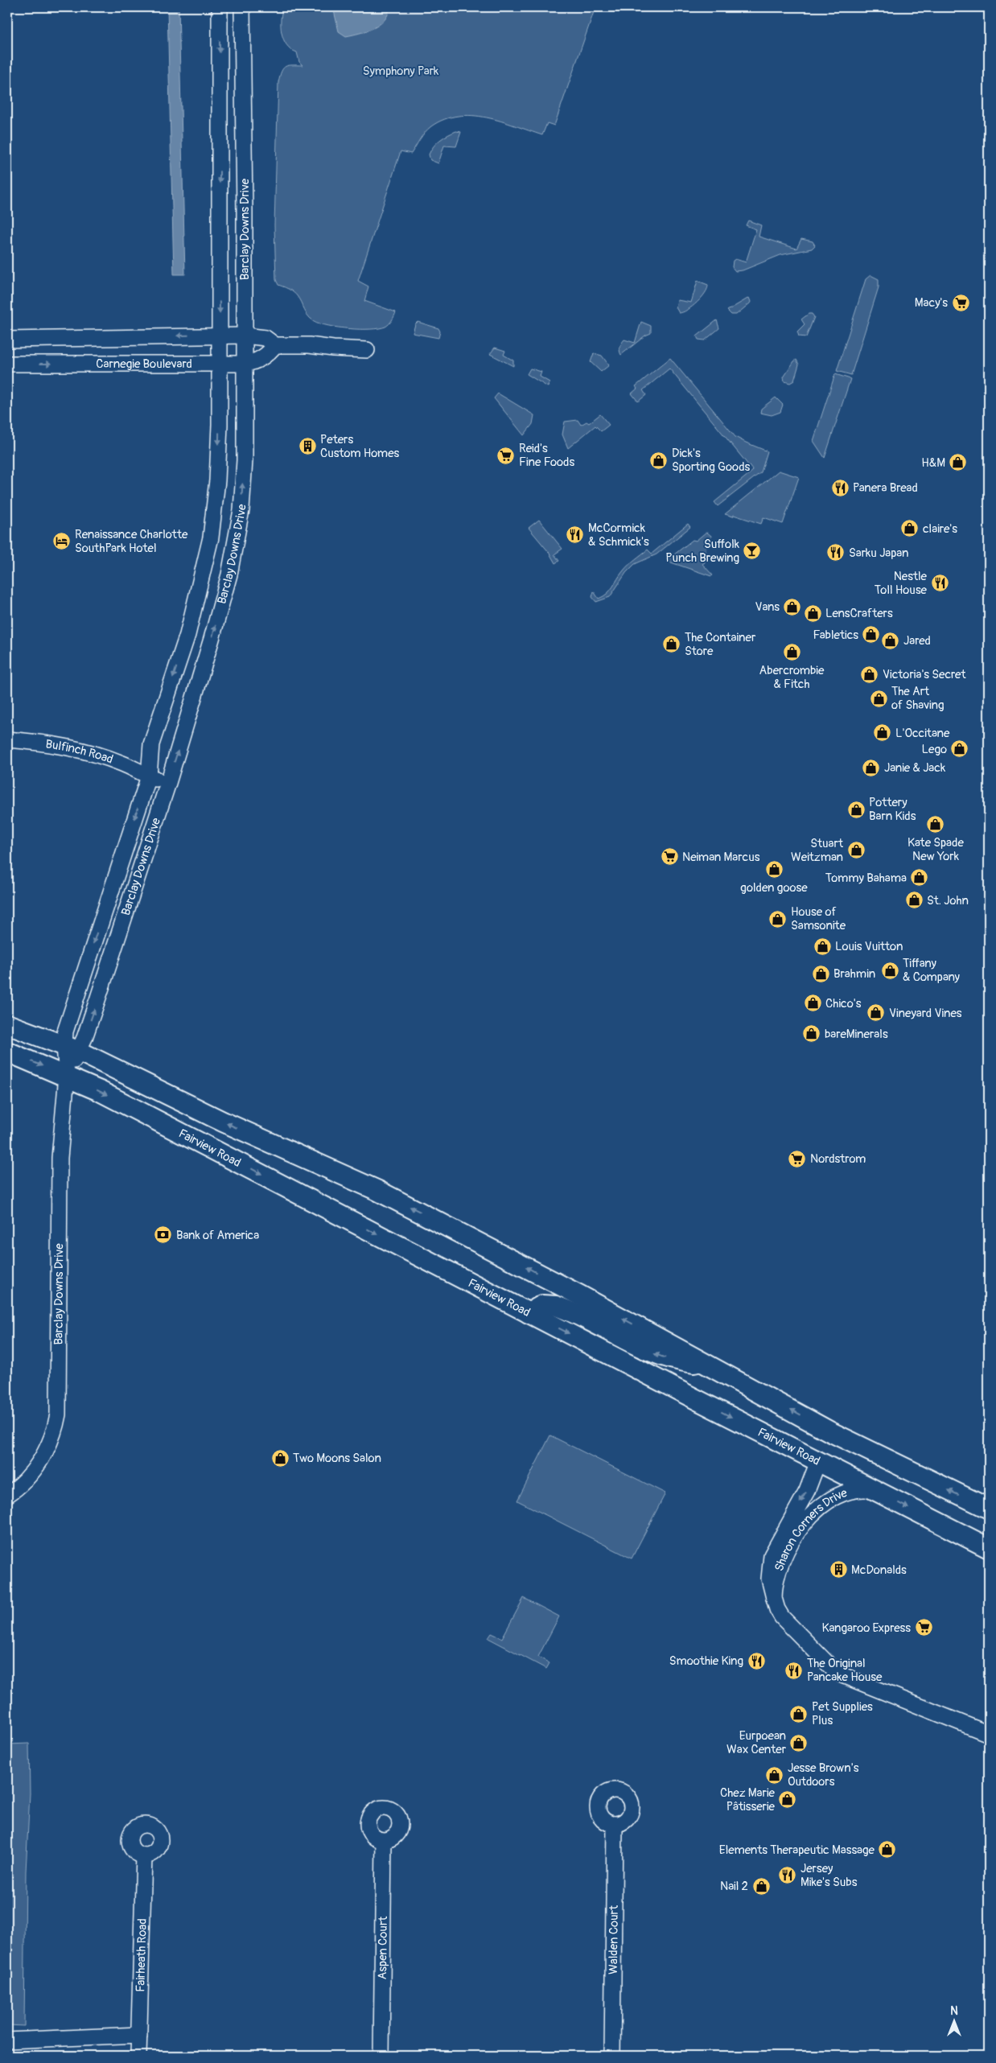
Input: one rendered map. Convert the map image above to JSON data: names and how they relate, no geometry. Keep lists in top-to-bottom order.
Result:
{
  "streets": {
    "main road": ["Fairview Road"],
    "street": [
      "Barclay Downs Drive",
      "Carnegie Boulevard",
      "Bulfinch Road",
      "Sharon Corners Drive",
      "Walden Court",
      "Aspen Court",
      "Fairheath Road"
    ]
  },
  "crossings": [
    ["Barclay Downs Drive", "Carnegie Boulevard"],
    ["Barclay Downs Drive", "Bulfinch Road"],
    ["Barclay Downs Drive", "Fairview Road"],
    ["Fairview Road", "Sharon Corners Drive"]
  ],
  "parks": ["Symphony Park"],
  "places": {
    "supermarket": [
      "Macy's",
      "Reid's Fine Foods",
      "Neiman Marcus",
      "Nordstrom",
      "Kangaroo Express"
    ],
    "building": ["Peters Custom Homes", "McDonalds"],
    "shop": [
      "Dick's Sporting Goods",
      "H&M",
      "claire's",
      "Vans",
      "LensCrafters",
      "Fabletics",
      "Jared",
      "The Container Store",
      "Abercrombie & Fitch",
      "Victoria's Secret",
      "The Art of Shaving",
      "L'Occitane",
      "Lego",
      "Janie & Jack",
      "Pottery Barn Kids",
      "Kate Spade New York",
      "Stuart Weitzman",
      "golden goose",
      "Tommy Bahama",
      "St. John",
      "House of Samsonite",
      "Louis Vuitton",
      "Tiffany & Company",
      "Brahmin",
      "Chico's",
      "Vineyard Vines",
      "bareMinerals",
      "Two Moons Salon",
      "Pet Supplies Plus",
      "Eurpoean Wax Center",
      "Jesse Brown's Outdoors",
      "Chez Marie Pâtisserie",
      "Elements Therapeutic Massage",
      "Nail 2"
    ],
    "restaurant": [
      "Panera Bread",
      "McCormick & Schmick's",
      "Sarku Japan",
      "Nestle Toll House",
      "Smoothie King",
      "The Original Pancake House",
      "Jersey Mike's Subs"
    ],
    "hotel": ["Renaissance Charlotte SouthPark Hotel"],
    "bar": ["Suffolk Punch Brewing"],
    "bank": ["Bank of America"]
  },
  "north": "top"
}
